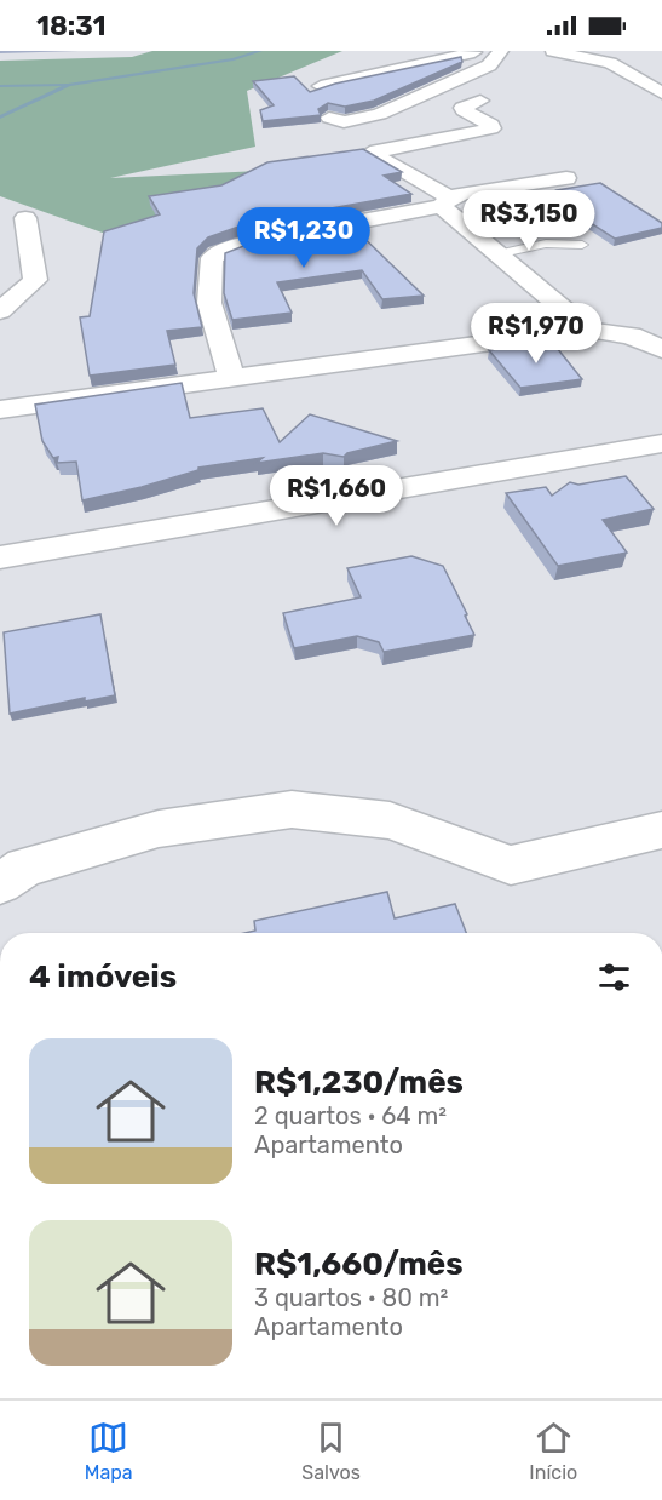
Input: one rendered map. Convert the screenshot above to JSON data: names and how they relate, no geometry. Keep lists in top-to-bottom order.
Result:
{
  "page": {
    "status": "18:31",
    "price": [
      "R$3,150",
      "R$1,230",
      "R$1,970",
      "R$1,660"
    ],
    "heading": "4 imóveis",
    "list": [
      {
        "name": "R$1,230/mês",
        "note": "2 quartos · 64 m² · Apartamento"
      },
      {
        "name": "R$1,660/mês",
        "note": "3 quartos · 80 m² · Apartamento"
      }
    ],
    "tabs": ["Mapa", "Salvos", "Início"]
  }
}
